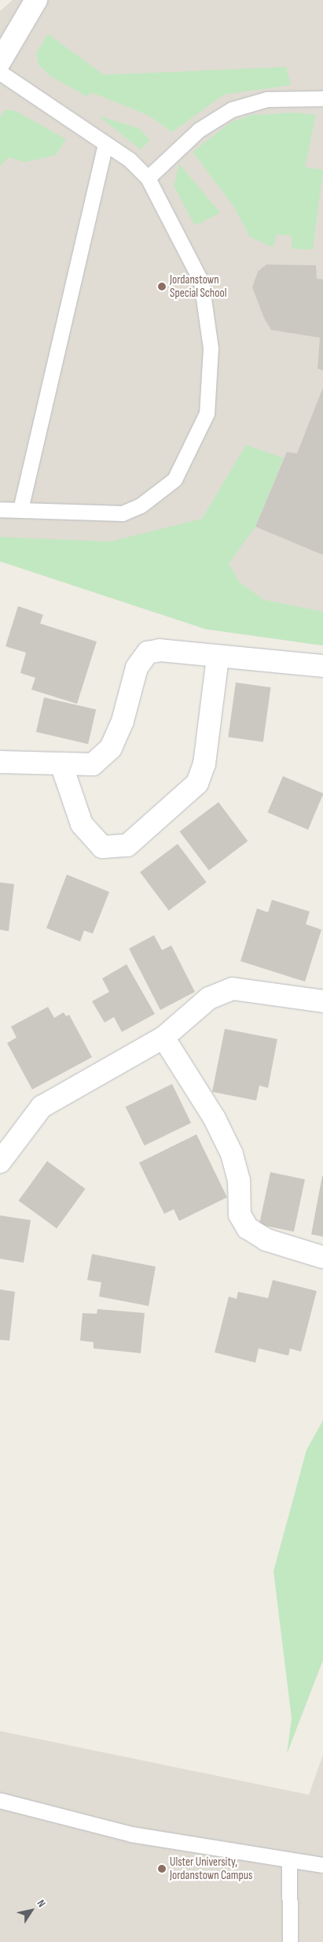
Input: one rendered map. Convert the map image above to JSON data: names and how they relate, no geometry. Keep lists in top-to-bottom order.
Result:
{
  "places": ["Jordanstown Special School", "Ulster University, Jordanstown Campus"],
  "north": "top right"
}
